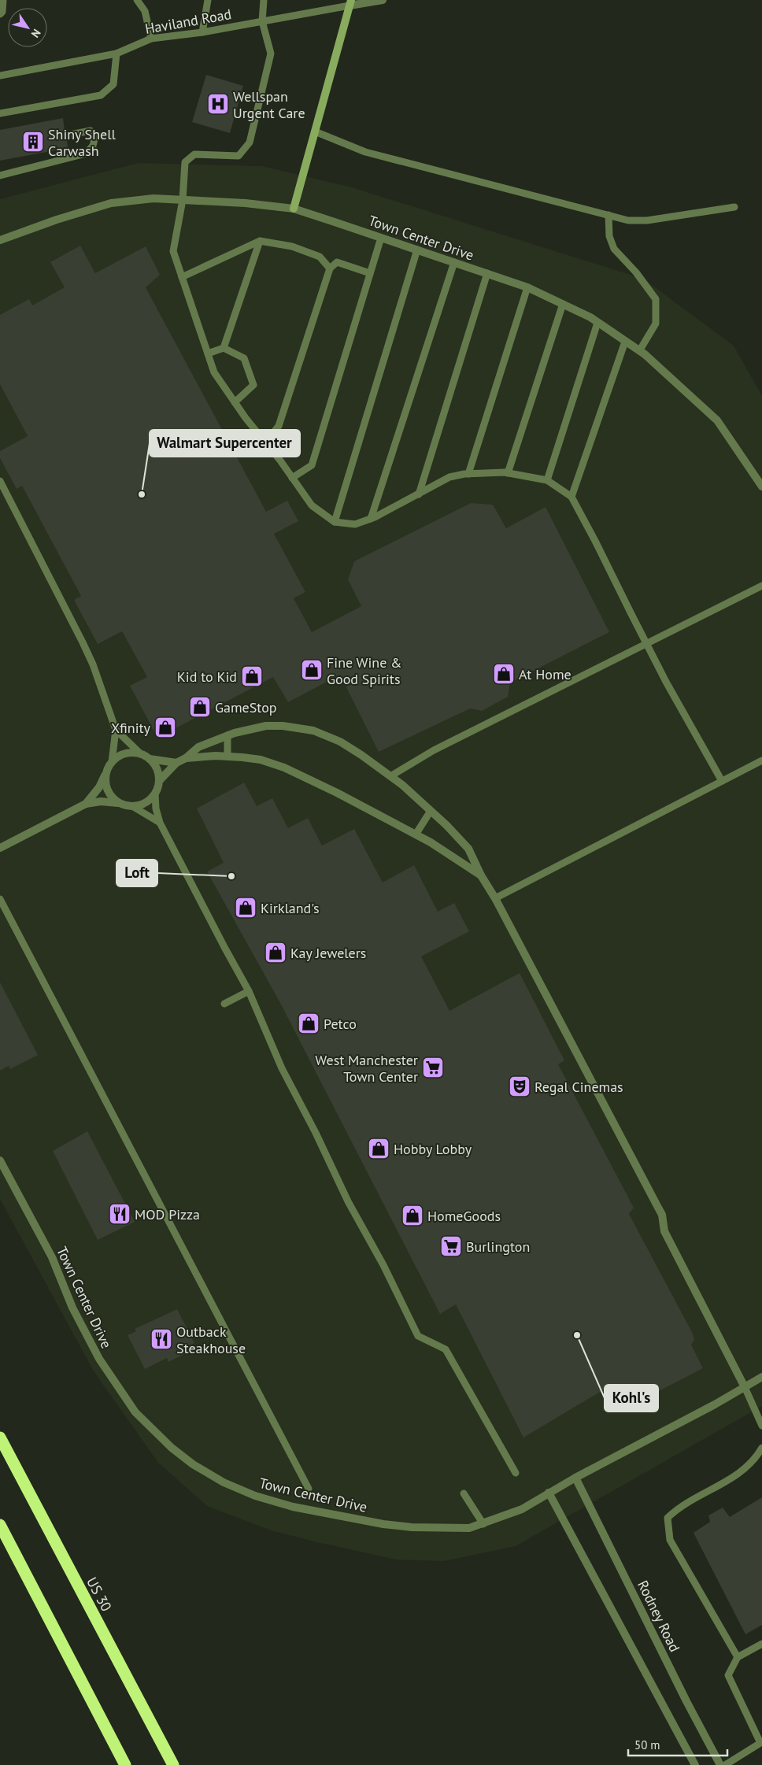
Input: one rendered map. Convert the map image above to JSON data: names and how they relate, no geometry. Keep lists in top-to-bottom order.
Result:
{
  "streets": {
    "highway": ["US 30"],
    "street": ["Haviland Road", "Town Center Drive", "Rodney Road"]
  },
  "crossings": [
    ["Town Center Drive", "Rodney Road"]
  ],
  "places": {
    "hospital": ["Wellspan Urgent Care"],
    "building": ["Shiny Shell Carwash"],
    "other": ["Walmart Supercenter", "Loft", "Kohl's"],
    "shop": [
      "Fine Wine & Good Spirits",
      "At Home",
      "Kid to Kid",
      "GameStop",
      "Xfinity",
      "Kirkland's",
      "Kay Jewelers",
      "Petco",
      "Hobby Lobby",
      "HomeGoods"
    ],
    "supermarket": ["West Manchester Town Center", "Burlington"],
    "theatre": ["Regal Cinemas"],
    "restaurant": ["MOD Pizza", "Outback Steakhouse"]
  },
  "scale_bar": "50 m",
  "north": "bottom right"
}
